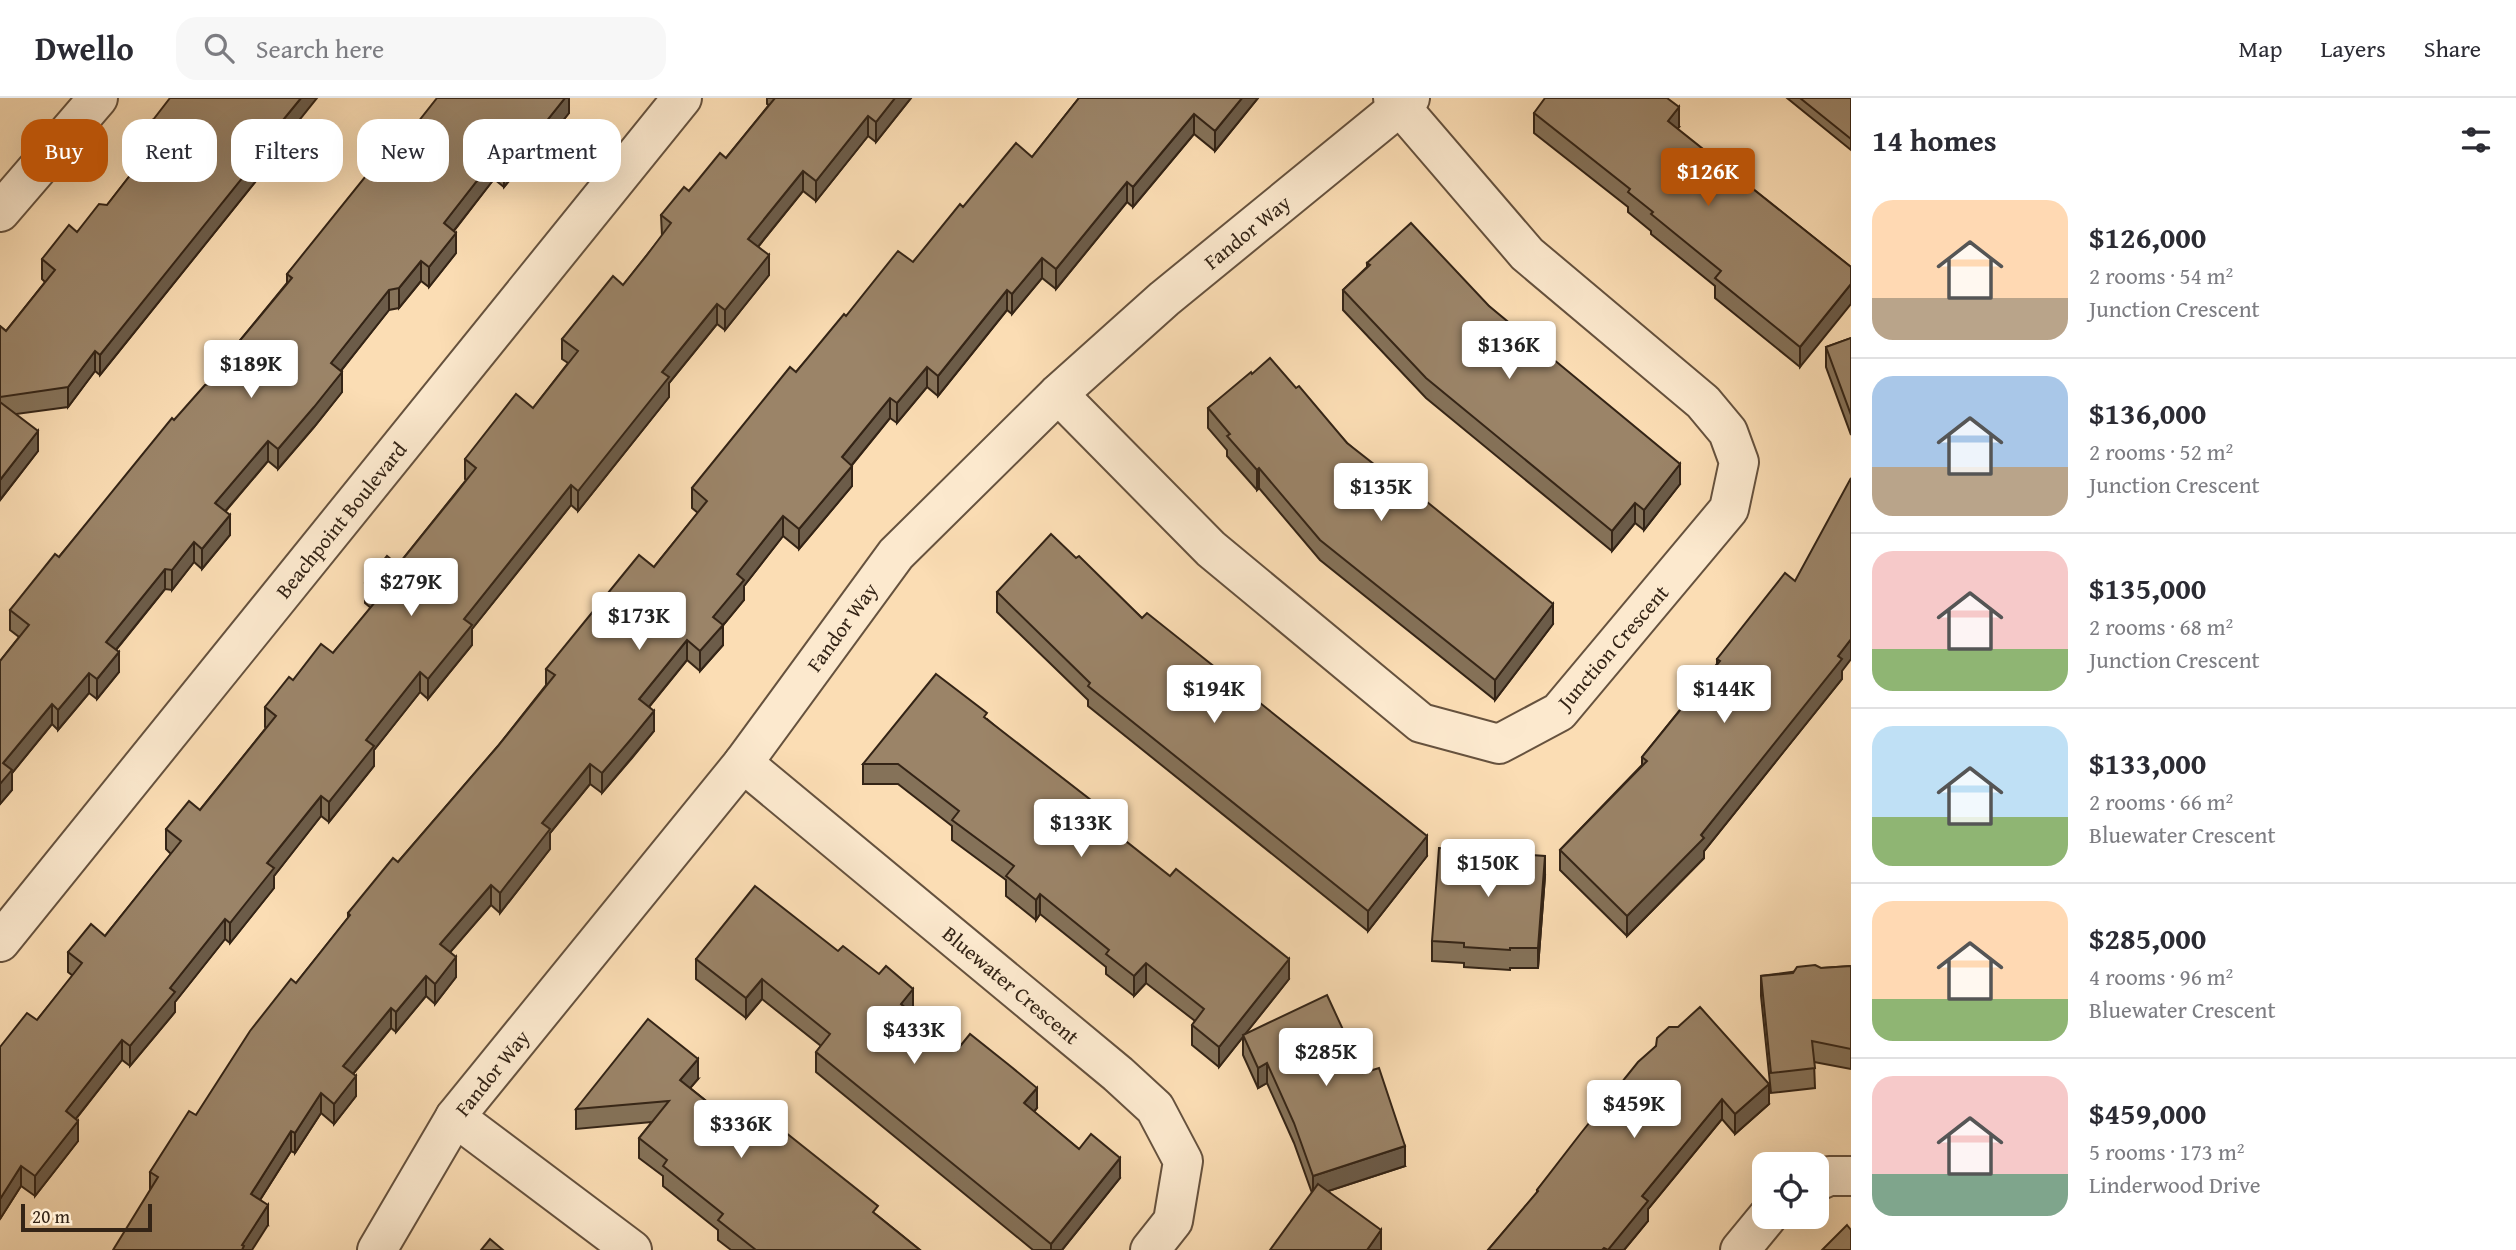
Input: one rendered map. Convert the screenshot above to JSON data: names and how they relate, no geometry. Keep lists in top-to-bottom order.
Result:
{
  "streets": {
    "street": [
      "Fandor Way",
      "Beachpoint Boulevard",
      "Junction Crescent",
      "Bluewater Crescent"
    ]
  },
  "crossings": [
    ["Fandor Way", "Junction Crescent"],
    ["Fandor Way", "Bluewater Crescent"]
  ],
  "scale_bar": "20 m",
  "page": {
    "header": "Dwello",
    "search": "Search here",
    "nav": ["Map", "Layers", "Share"],
    "heading": "14 homes",
    "chip": [
      "Buy",
      "Rent",
      "Filters",
      "New",
      "Apartment"
    ],
    "price": [
      "$126K",
      "$136K",
      "$189K",
      "$135K",
      "$279K",
      "$173K",
      "$194K",
      "$144K",
      "$133K",
      "$150K",
      "$433K",
      "$285K",
      "$459K",
      "$336K"
    ],
    "list": [
      {
        "name": "$126,000",
        "note": "2 rooms · 54 m² · Junction Crescent"
      },
      {
        "name": "$136,000",
        "note": "2 rooms · 52 m² · Junction Crescent"
      },
      {
        "name": "$135,000",
        "note": "2 rooms · 68 m² · Junction Crescent"
      },
      {
        "name": "$133,000",
        "note": "2 rooms · 66 m² · Bluewater Crescent"
      },
      {
        "name": "$285,000",
        "note": "4 rooms · 96 m² · Bluewater Crescent"
      },
      {
        "name": "$459,000",
        "note": "5 rooms · 173 m² · Linderwood Drive"
      }
    ],
    "scale": "20 m"
  }
}
